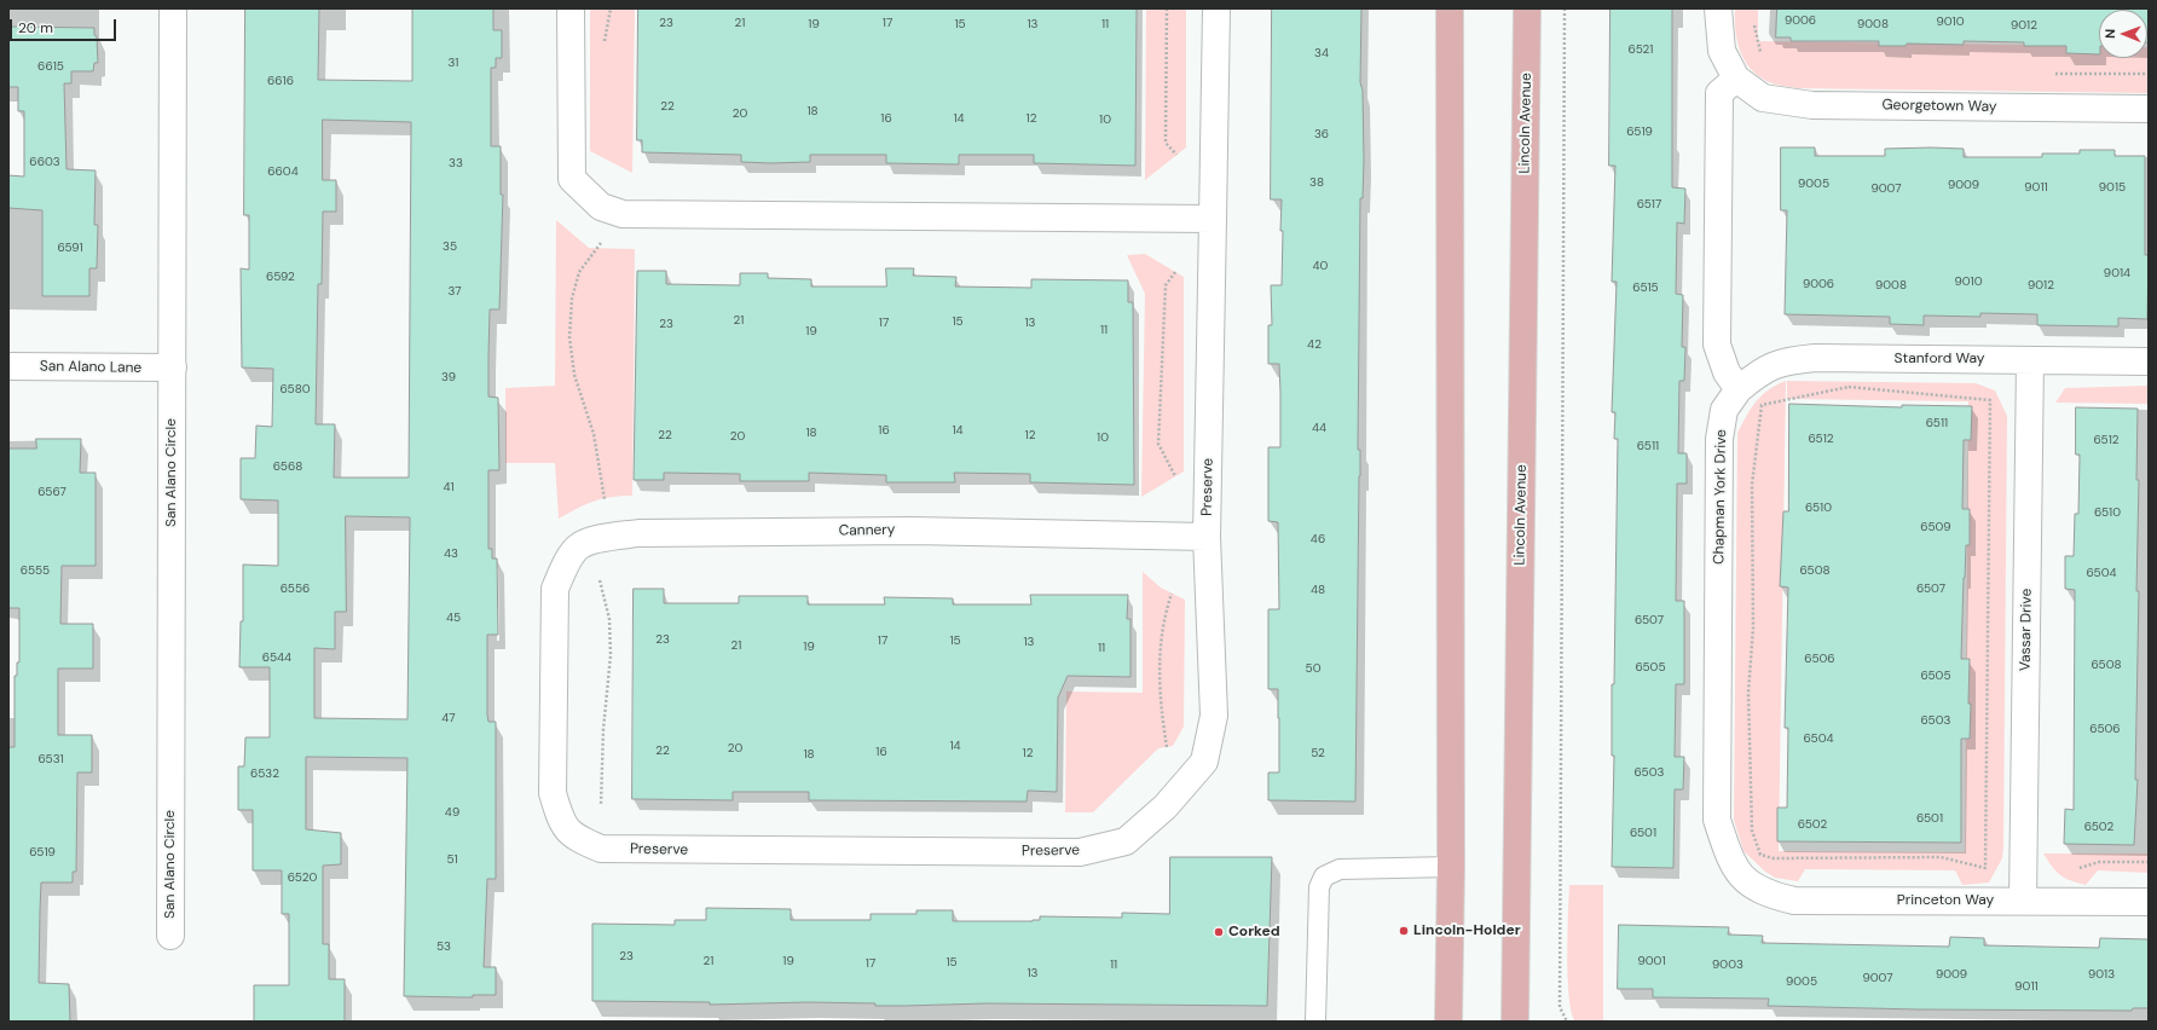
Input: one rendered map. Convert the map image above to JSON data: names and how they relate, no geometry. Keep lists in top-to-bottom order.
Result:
{
  "streets": {
    "main road": ["Lincoln Avenue"],
    "street": [
      "Georgetown Way",
      "Stanford Way",
      "San Alano Lane",
      "San Alano Circle",
      "Preserve",
      "Chapman York Drive",
      "Cannery",
      "Vassar Drive",
      "Princeton Way"
    ]
  },
  "crossings": [
    ["Stanford Way", "Chapman York Drive"],
    ["Stanford Way", "Vassar Drive"],
    ["San Alano Lane", "San Alano Circle"],
    ["Preserve", "Cannery"],
    ["Chapman York Drive", "Princeton Way"],
    ["Vassar Drive", "Princeton Way"]
  ],
  "places": ["Lincoln-Holder", "Corked"],
  "house_numbers": [
    "9006",
    "9010",
    "23",
    "21",
    "17",
    "19",
    "15",
    "13",
    "11",
    "9008",
    "9012",
    "6521",
    "34",
    "31",
    "6615",
    "6616",
    "22",
    "18",
    "20",
    "16",
    "14",
    "12",
    "10",
    "6519",
    "36",
    "6603",
    "33",
    "6604",
    "38",
    "9005",
    "9009",
    "9011",
    "9015",
    "9007",
    "6517",
    "35",
    "6591",
    "40",
    "9014",
    "6592",
    "9010",
    "9006",
    "9008",
    "9012",
    "6515",
    "37",
    "21",
    "15",
    "17",
    "13",
    "23",
    "11",
    "19",
    "42",
    "39",
    "6580",
    "6511",
    "44",
    "16",
    "14",
    "18",
    "22",
    "12",
    "20",
    "10",
    "6512",
    "6512",
    "6511",
    "6568",
    "41",
    "6567",
    "6510",
    "6510",
    "6509",
    "46",
    "43",
    "6555",
    "6508",
    "6504",
    "6556",
    "6507",
    "48",
    "45",
    "6507",
    "23",
    "17",
    "15",
    "13",
    "21",
    "19",
    "11",
    "6544",
    "6506",
    "6508",
    "6505",
    "50",
    "6505",
    "47",
    "6503",
    "6506",
    "6504",
    "14",
    "20",
    "22",
    "16",
    "12",
    "52",
    "18",
    "6531",
    "6503",
    "6532",
    "49",
    "6501",
    "6502",
    "6502",
    "6501",
    "6519",
    "51",
    "6520",
    "53",
    "23",
    "21",
    "19",
    "9001",
    "15",
    "17",
    "11",
    "9003",
    "13",
    "9009",
    "9013",
    "9007",
    "9005",
    "9011"
  ],
  "scale_bar": "20 m",
  "north": "left"
}
